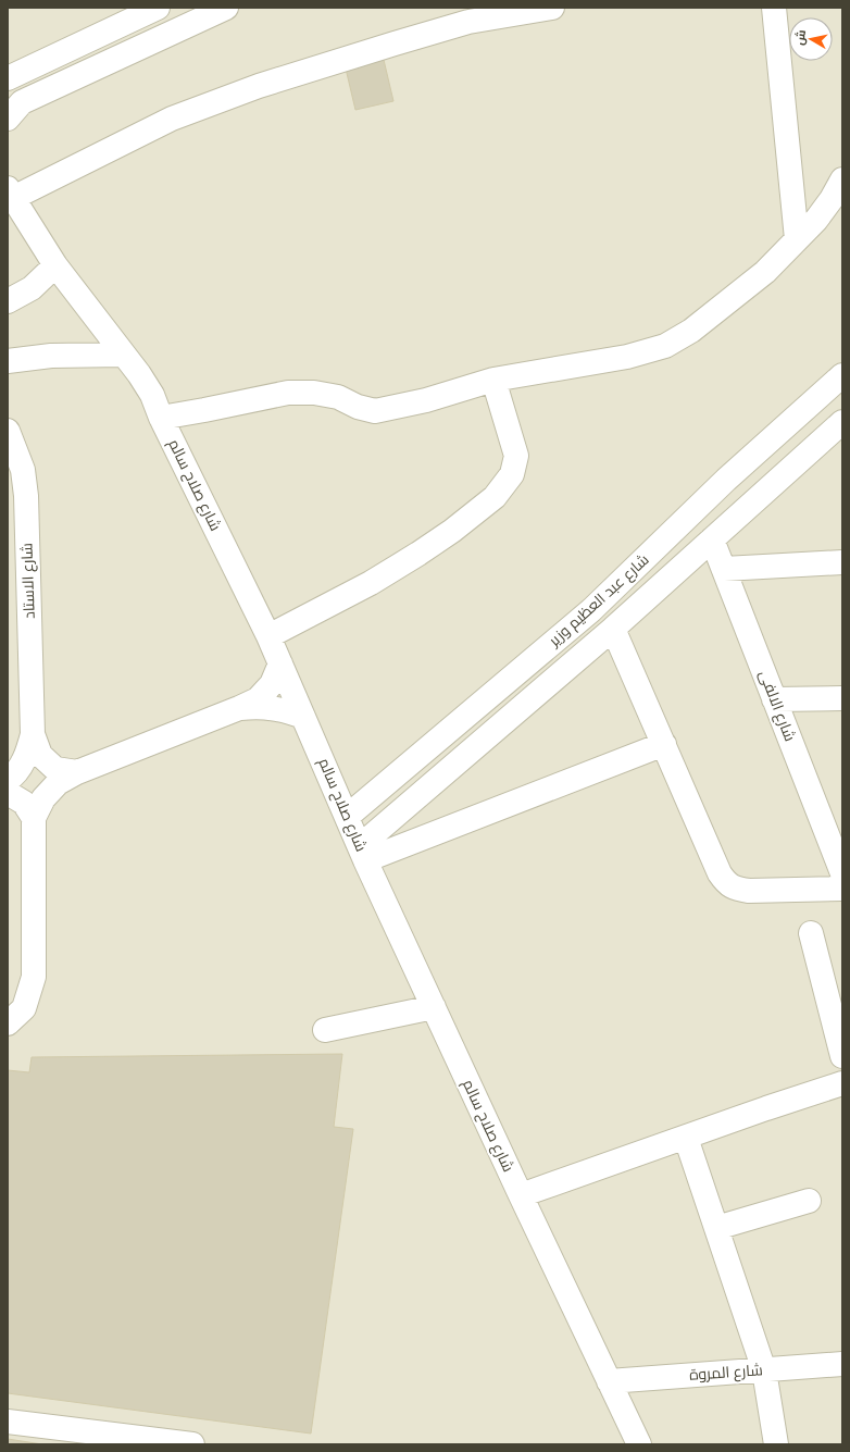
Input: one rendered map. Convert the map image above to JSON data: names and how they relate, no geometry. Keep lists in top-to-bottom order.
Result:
{
  "streets": {
    "street": [
      "شارع صلاح سالم",
      "شارع الاستاد",
      "شارع عبد العظيم وزير",
      "شارع الالفى",
      "شارع المروة"
    ]
  },
  "crossings": [
    ["شارع صلاح سالم", "شارع عبد العظيم وزير"],
    ["شارع صلاح سالم", "شارع المروة"],
    ["شارع عبد العظيم وزير", "شارع الالفى"]
  ],
  "north": "left"
}
